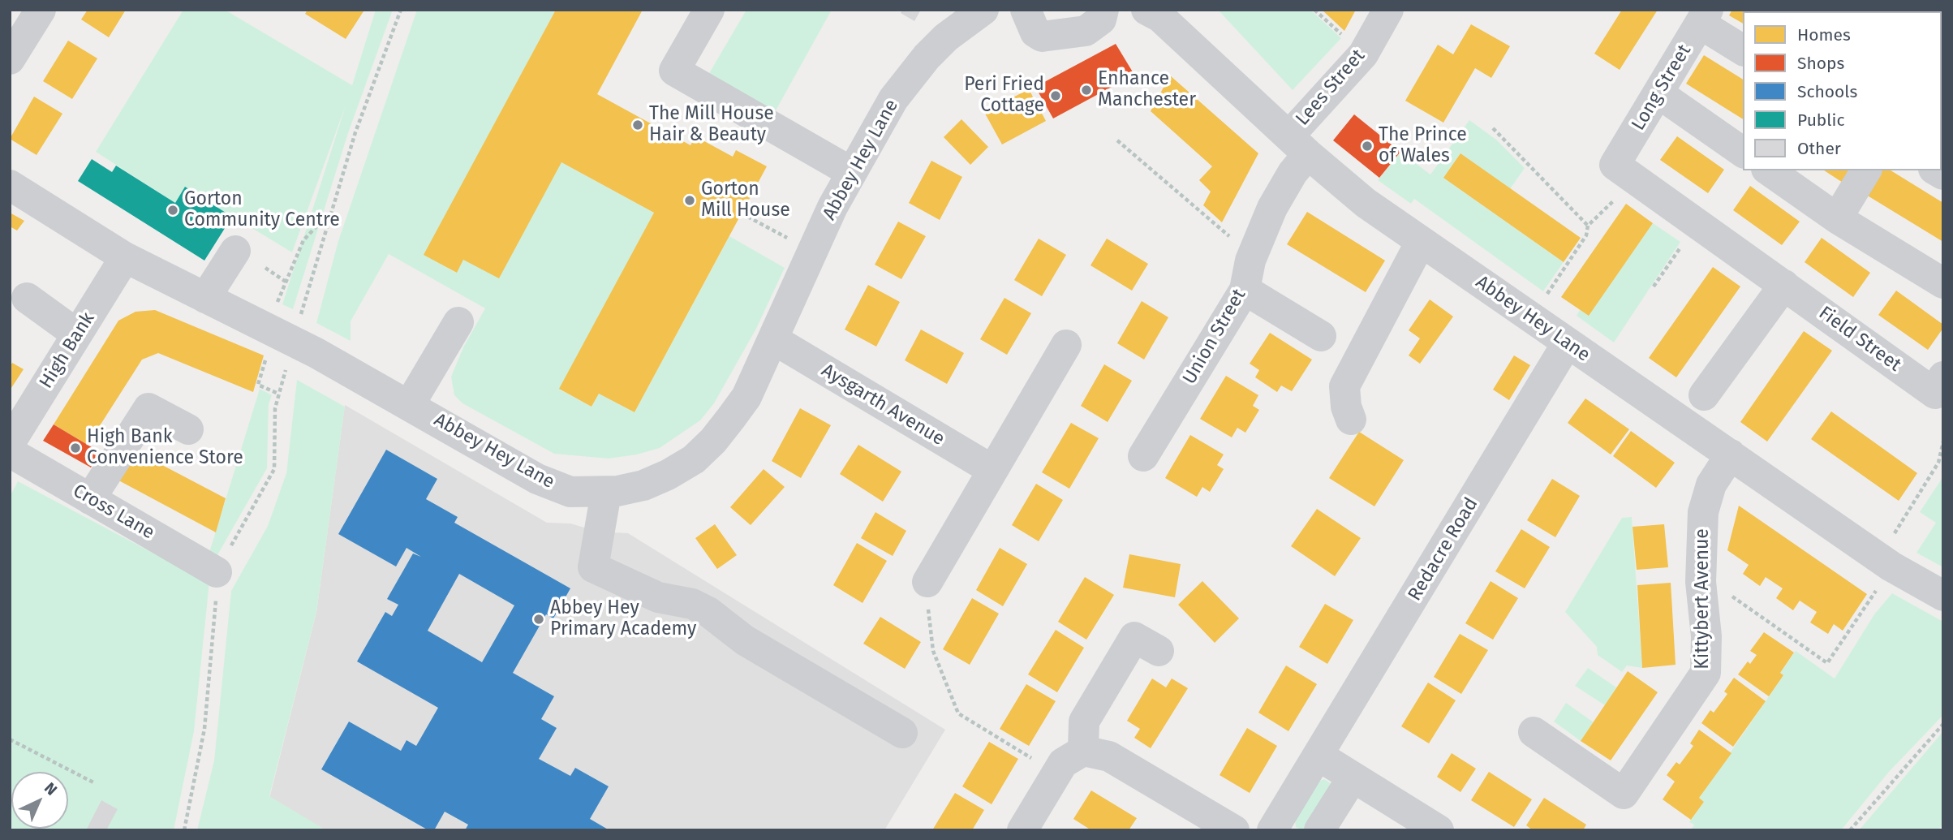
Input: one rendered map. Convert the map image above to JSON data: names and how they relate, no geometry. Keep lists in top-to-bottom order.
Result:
{
  "streets": {
    "street": [
      "Lees Street",
      "Long Street",
      "Abbey Hey Lane",
      "Union Street",
      "Field Street",
      "High Bank",
      "Aysgarth Avenue",
      "Cross Lane",
      "Redacre Road",
      "Kittybert Avenue"
    ]
  },
  "crossings": [
    ["Lees Street", "Abbey Hey Lane"],
    ["Lees Street", "Union Street"],
    ["Long Street", "Field Street"],
    ["Abbey Hey Lane", "Union Street"],
    ["Abbey Hey Lane", "High Bank"],
    ["Abbey Hey Lane", "Aysgarth Avenue"],
    ["Abbey Hey Lane", "Redacre Road"],
    ["Abbey Hey Lane", "Kittybert Avenue"]
  ],
  "places": [
    "Enhance Manchester",
    "Peri Fried Cottage",
    "The Mill House Hair & Beauty",
    "The Prince of Wales",
    "Gorton Mill House",
    "Gorton Community Centre",
    "High Bank Convenience Store",
    "Abbey Hey Primary Academy"
  ],
  "legend": [
    "Homes",
    "Shops",
    "Schools",
    "Public",
    "Other"
  ],
  "north": "top right"
}
